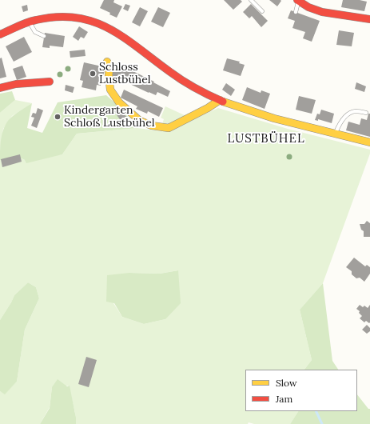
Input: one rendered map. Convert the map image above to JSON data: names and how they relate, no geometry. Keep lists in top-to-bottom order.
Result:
{
  "districts": ["LUSTBÜHEL"],
  "places": ["Schloss Lustbühel", "Kindergarten Schloß Lustbühel"],
  "legend": ["Slow", "Jam"]
}
